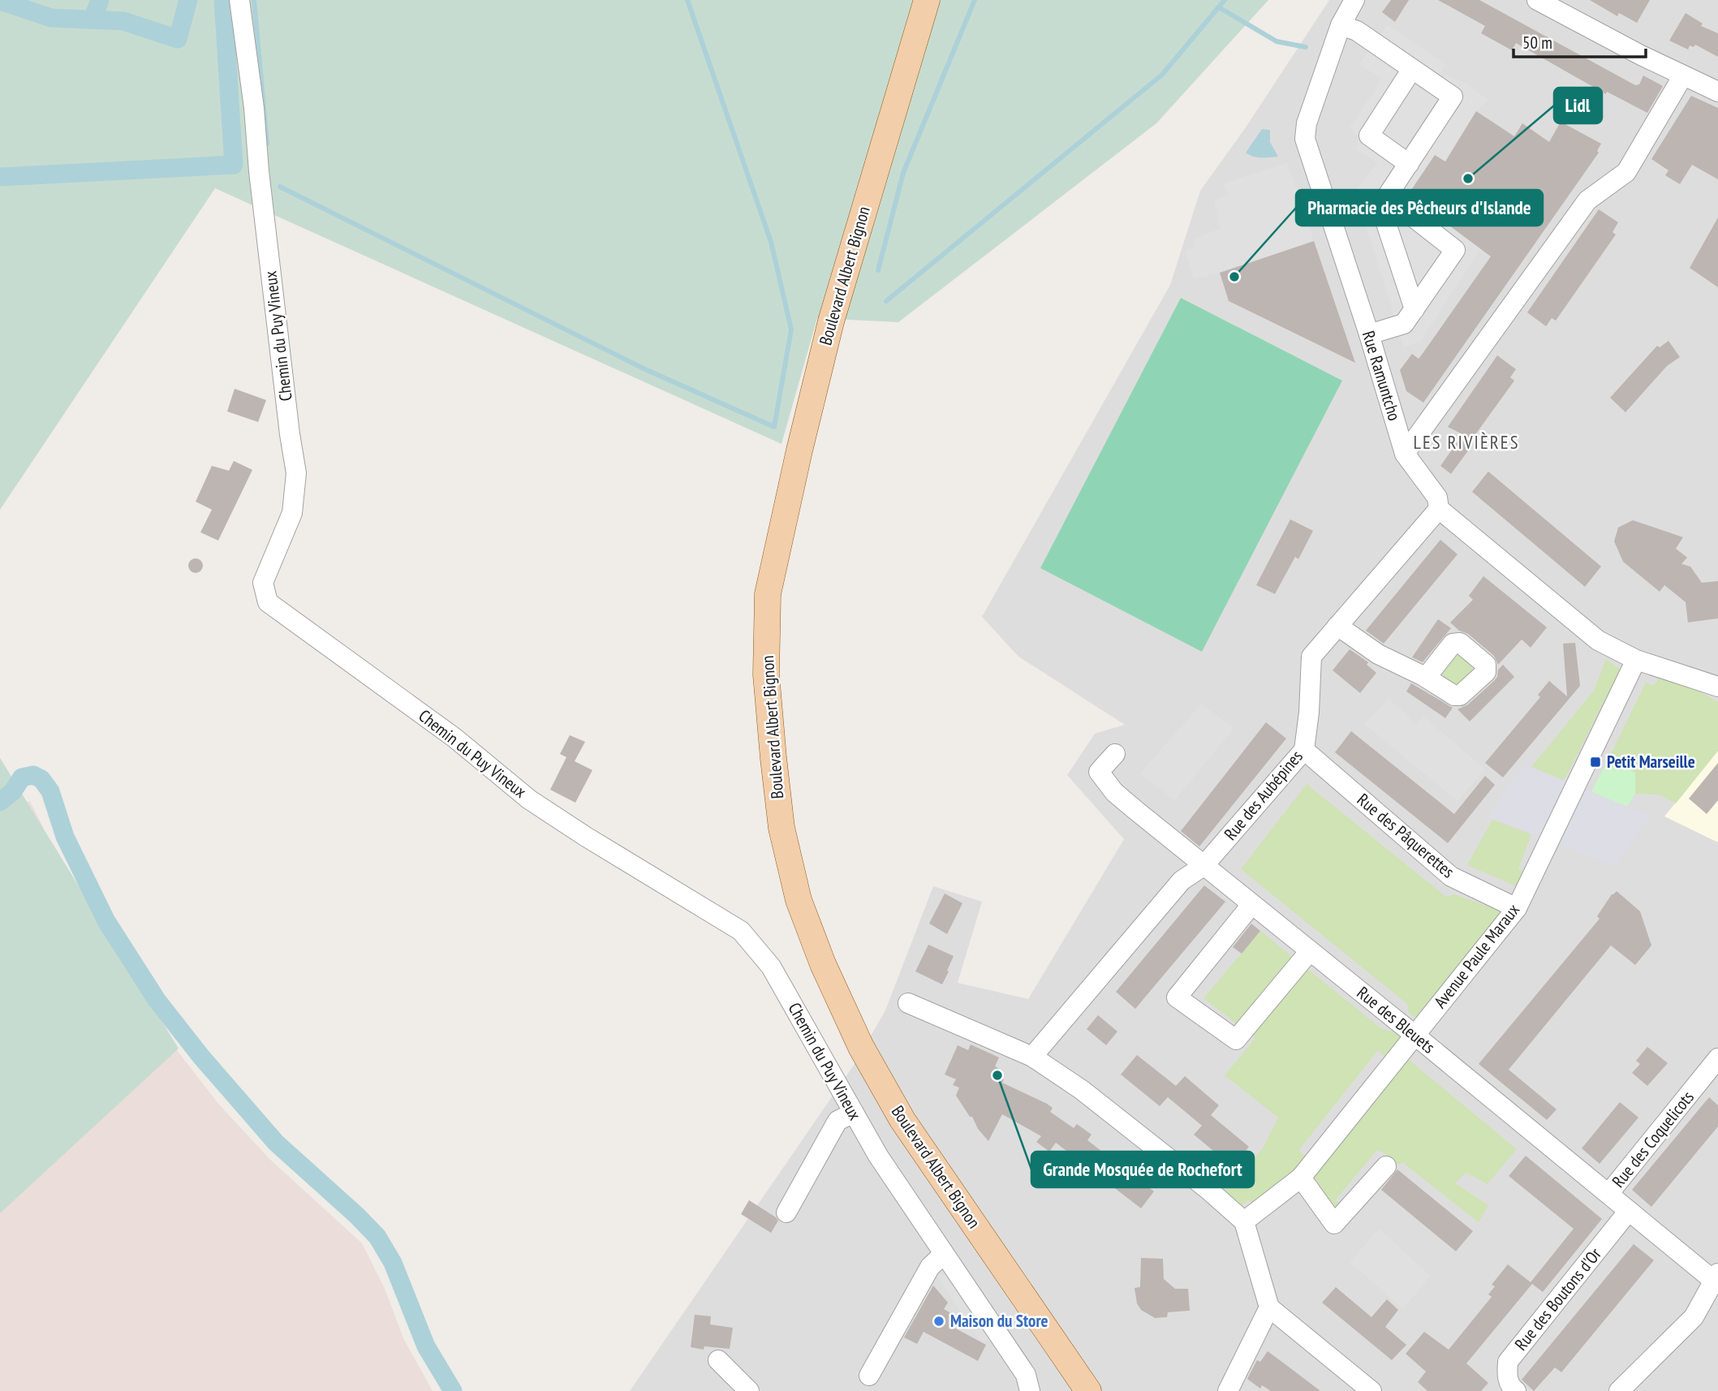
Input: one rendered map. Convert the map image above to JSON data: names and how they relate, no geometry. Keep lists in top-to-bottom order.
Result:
{
  "streets": {
    "main road": ["Boulevard Albert Bignon"],
    "street": [
      "Chemin du Puy Vineux",
      "Rue Ramuntcho",
      "Rue des Aubépines",
      "Rue des Pâquerettes",
      "Avenue Paule Maraux",
      "Rue des Bleuets",
      "Rue des Coquelicots",
      "Rue des Boutons d'Or"
    ]
  },
  "crossings": [
    ["Rue Ramuntcho", "Rue des Aubépines"],
    ["Rue Ramuntcho", "Avenue Paule Maraux"],
    ["Rue des Aubépines", "Rue des Pâquerettes"],
    ["Rue des Aubépines", "Rue des Bleuets"],
    ["Rue des Pâquerettes", "Avenue Paule Maraux"],
    ["Avenue Paule Maraux", "Rue des Bleuets"],
    ["Rue des Bleuets", "Rue des Coquelicots"],
    ["Rue des Bleuets", "Rue des Boutons d'Or"]
  ],
  "districts": ["LES RIVIÈRES"],
  "places": {
    "other": [
      "Lidl",
      "Pharmacie des Pêcheurs d'Islande",
      "Grande Mosquée de Rochefort",
      "Maison du Store"
    ],
    "transit": ["Petit Marseille"]
  },
  "scale_bar": "50 m"
}
